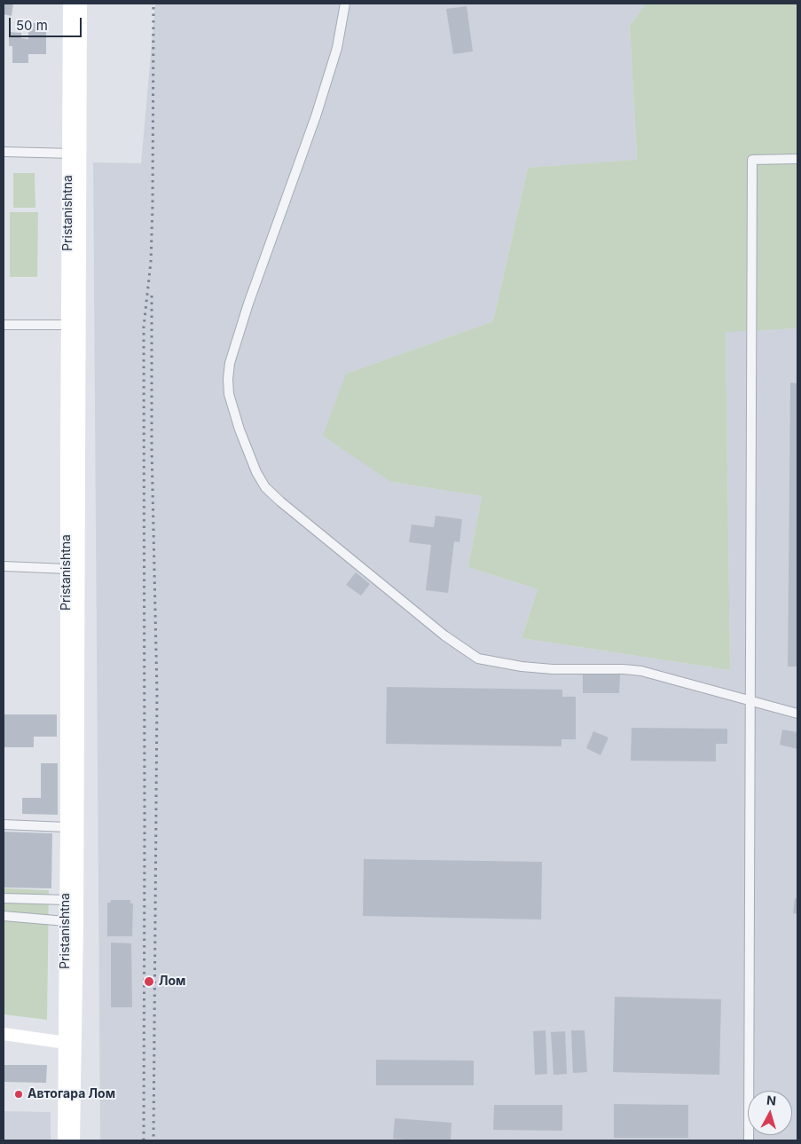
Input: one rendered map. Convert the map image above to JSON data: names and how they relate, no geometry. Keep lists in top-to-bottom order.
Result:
{
  "streets": {
    "main road": ["Pristanishtna"]
  },
  "places": ["Лом", "Автогара Лом"],
  "scale_bar": "50 m",
  "north": "top"
}
